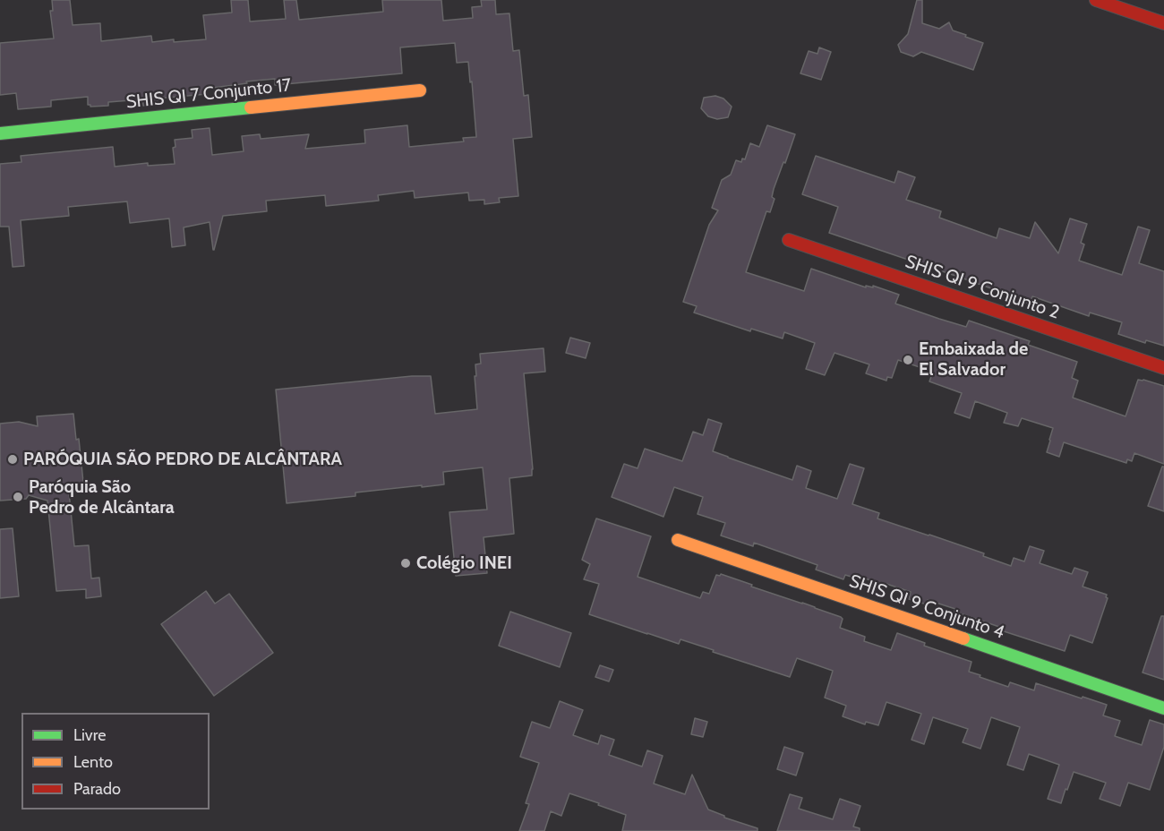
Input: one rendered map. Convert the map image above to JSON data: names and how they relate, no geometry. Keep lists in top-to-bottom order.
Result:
{
  "streets": {
    "street": ["SHIS QI 7 Conjunto 17", "SHIS QI 9 Conjunto 2", "SHIS QI 9 Conjunto 4"]
  },
  "places": [
    "Embaixada de El Salvador",
    "PARÓQUIA SÃO PEDRO DE ALCÂNTARA",
    "Paróquia São Pedro de Alcântara",
    "Colégio INEI"
  ],
  "legend": ["Livre", "Lento", "Parado"]
}
